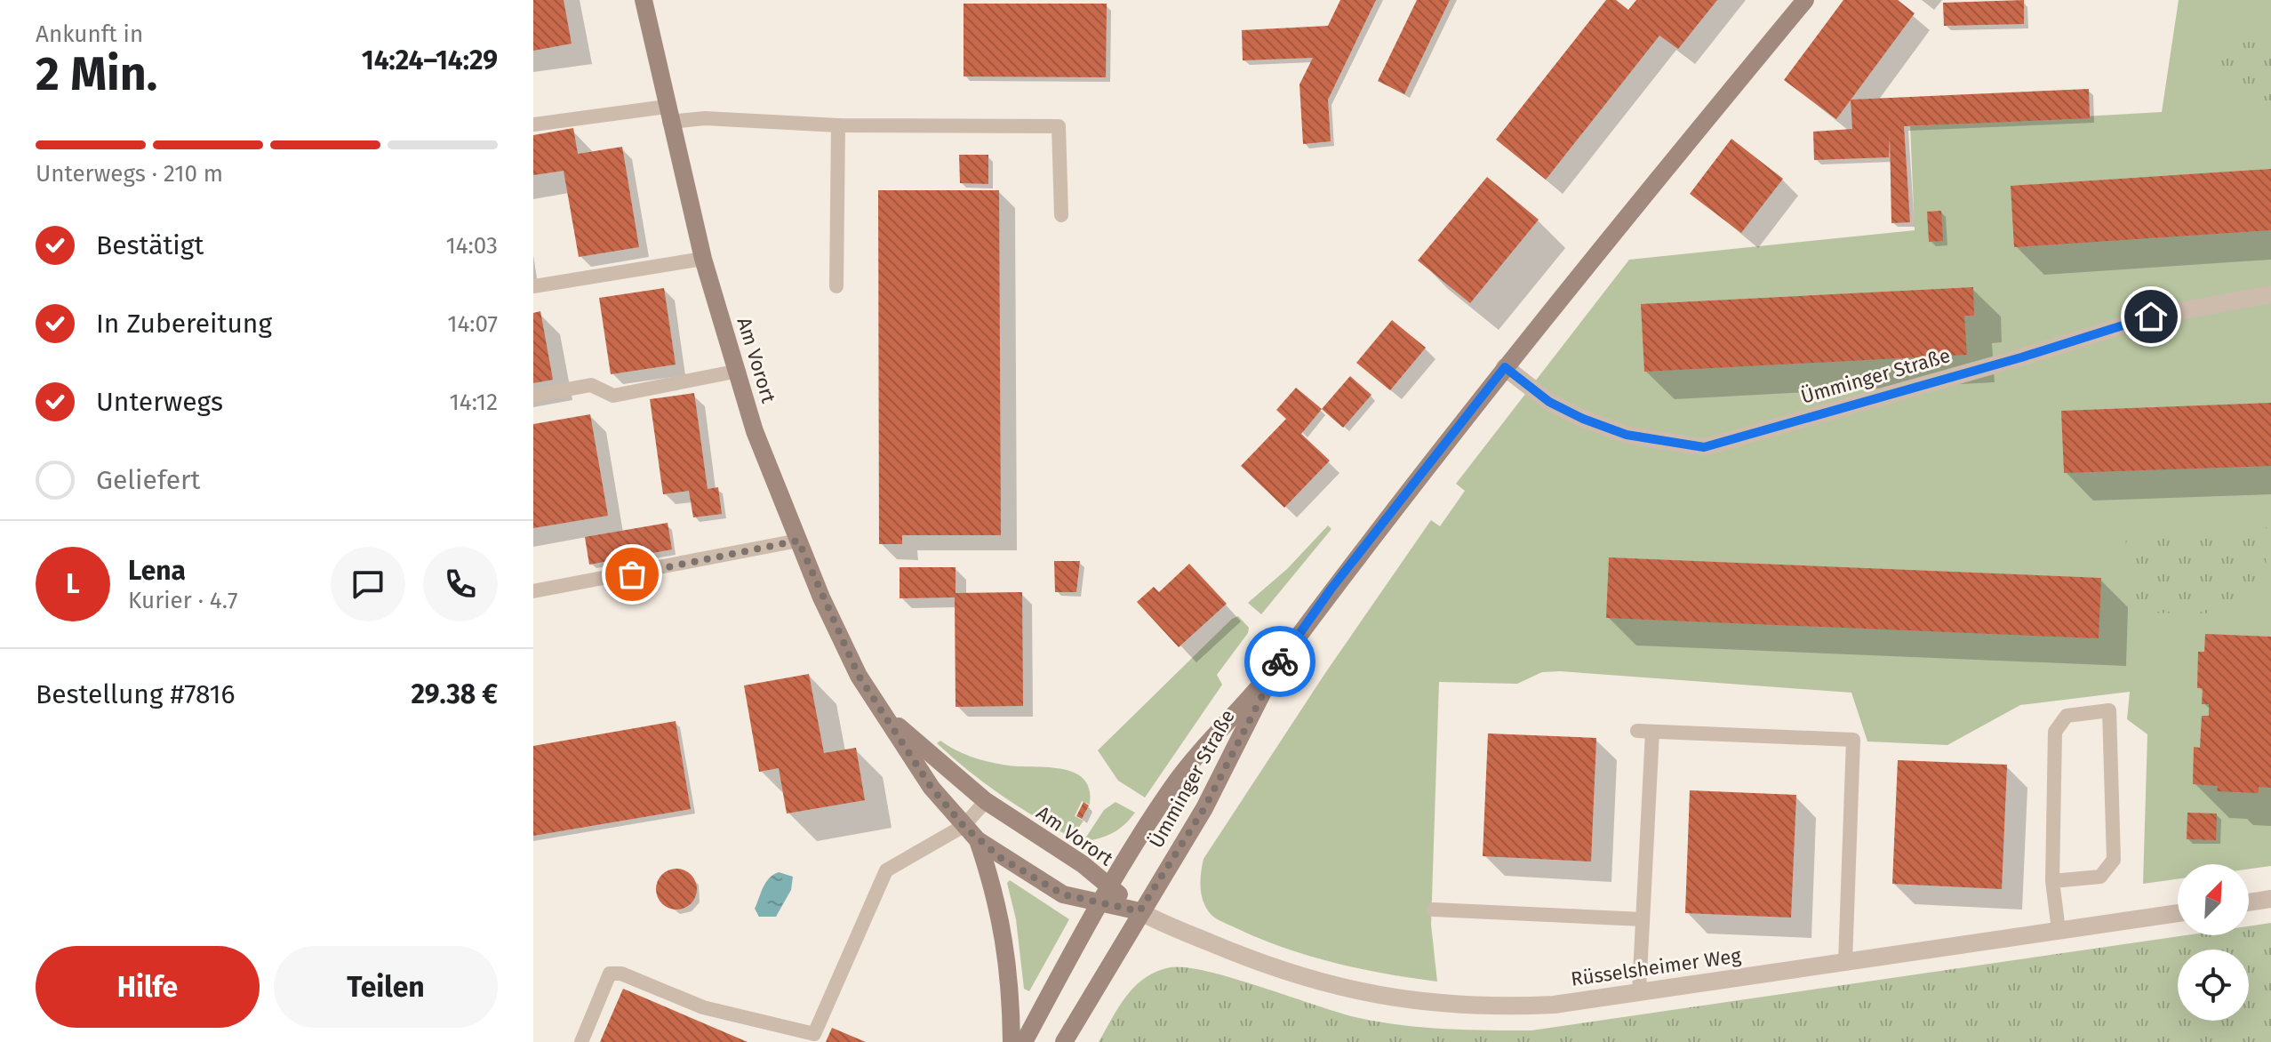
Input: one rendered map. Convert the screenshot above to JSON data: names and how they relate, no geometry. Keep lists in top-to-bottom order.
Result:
{
  "streets": {
    "street": ["Am Vorort", "Ümminger Straße", "Rüsselsheimer Weg"]
  },
  "crossings": [
    ["Am Vorort", "Ümminger Straße"],
    ["Ümminger Straße", "Rüsselsheimer Weg"]
  ],
  "north": "top right",
  "page": {
    "heading": ["2 Min.", "Ankunft in", "14:24–14:29"],
    "panel": [
      "Lena",
      "Kurier · 4.7",
      "Bestellung #7816",
      "29.38 €"
    ],
    "bar": "Unterwegs · 210 m",
    "list": [
      ["Bestätigt", "14:03"],
      ["In Zubereitung", "14:07"],
      ["Unterwegs", "14:12"],
      "Geliefert"
    ],
    "round": "L",
    "buttons": ["Hilfe", "Teilen"]
  }
}
